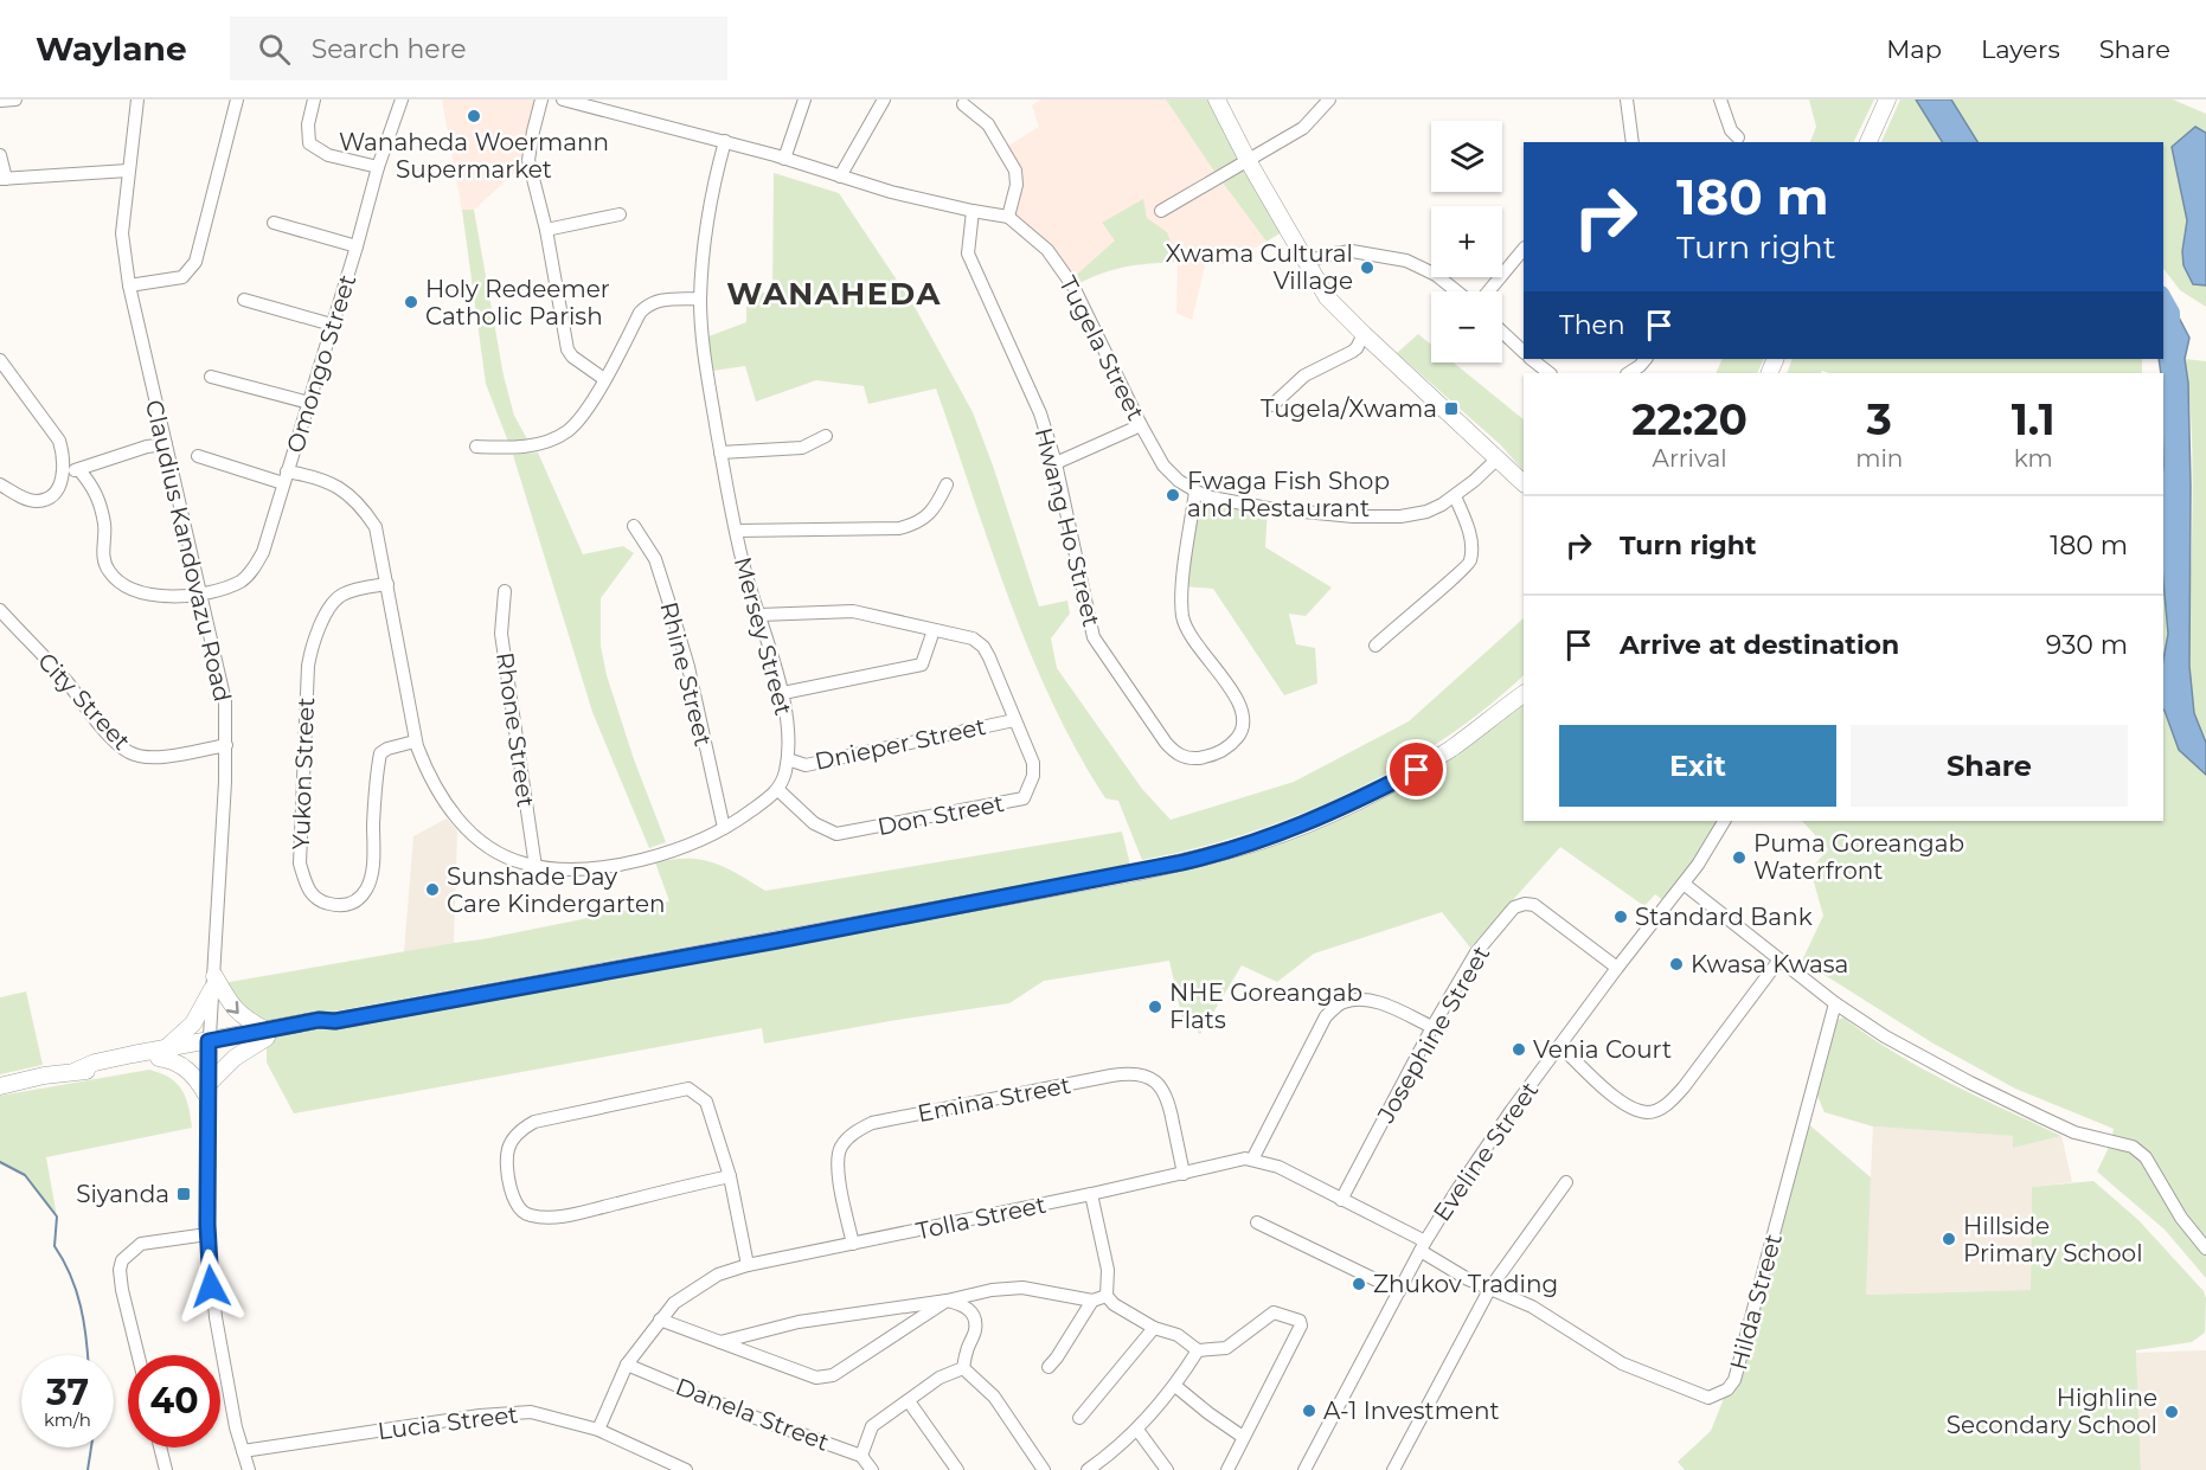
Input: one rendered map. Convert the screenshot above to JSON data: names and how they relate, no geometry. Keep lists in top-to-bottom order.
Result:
{
  "streets": {
    "street": [
      "Tugela Street",
      "Omongo Street",
      "Hwang Ho Street",
      "Claudius Kandovazu Road",
      "Mersey Street",
      "Rhine Street",
      "City Street",
      "Rhone Street",
      "Dnieper Street",
      "Yukon Street",
      "Don Street",
      "Josephine Street",
      "Emina Street",
      "Eveline Street",
      "Tolla Street",
      "Hilda Street",
      "Danela Street",
      "Lucia Street"
    ]
  },
  "crossings": [
    ["Tugela Street", "Hwang Ho Street"],
    ["Omongo Street", "Claudius Kandovazu Road"],
    ["Claudius Kandovazu Road", "City Street"],
    ["Mersey Street", "Dnieper Street"],
    ["Mersey Street", "Don Street"],
    ["Dnieper Street", "Don Street"],
    ["Josephine Street", "Eveline Street"],
    ["Josephine Street", "Tolla Street"],
    ["Emina Street", "Tolla Street"],
    ["Eveline Street", "Tolla Street"],
    ["Eveline Street", "Hilda Street"],
    ["Tolla Street", "Hilda Street"],
    ["Tolla Street", "Danela Street"],
    ["Tolla Street", "Lucia Street"]
  ],
  "districts": ["WANAHEDA"],
  "places": {
    "other": [
      "Wanaheda Woermann Supermarket",
      "Xwama Cultural Village",
      "Holy Redeemer Catholic Parish",
      "Fwaga Fish Shop and Restaurant",
      "Puma Goreangab Waterfront",
      "Sunshade Day Care Kindergarten",
      "Standard Bank",
      "Kwasa Kwasa",
      "NHE Goreangab Flats",
      "Venia Court",
      "Hillside Primary School",
      "Zhukov Trading",
      "A-1 Investment",
      "Highline Secondary School"
    ],
    "transit": ["Tugela/Xwama", "Siyanda"]
  },
  "page": {
    "header": "Waylane",
    "search": "Search here",
    "nav": ["Map", "Layers", "Share"],
    "map_buttons": ["+", "−"],
    "turn": ["180 m", "Turn right"],
    "then": "Then",
    "eta": [
      "22:20",
      "Arrival",
      "3",
      "min",
      "1.1",
      "km"
    ],
    "list": [
      {
        "name": "Turn right",
        "value": "180 m"
      },
      {
        "name": "Arrive at destination",
        "value": "930 m"
      }
    ],
    "buttons": ["Exit", "Share"],
    "speed": "37 km/h",
    "limit": "40"
  }
}
